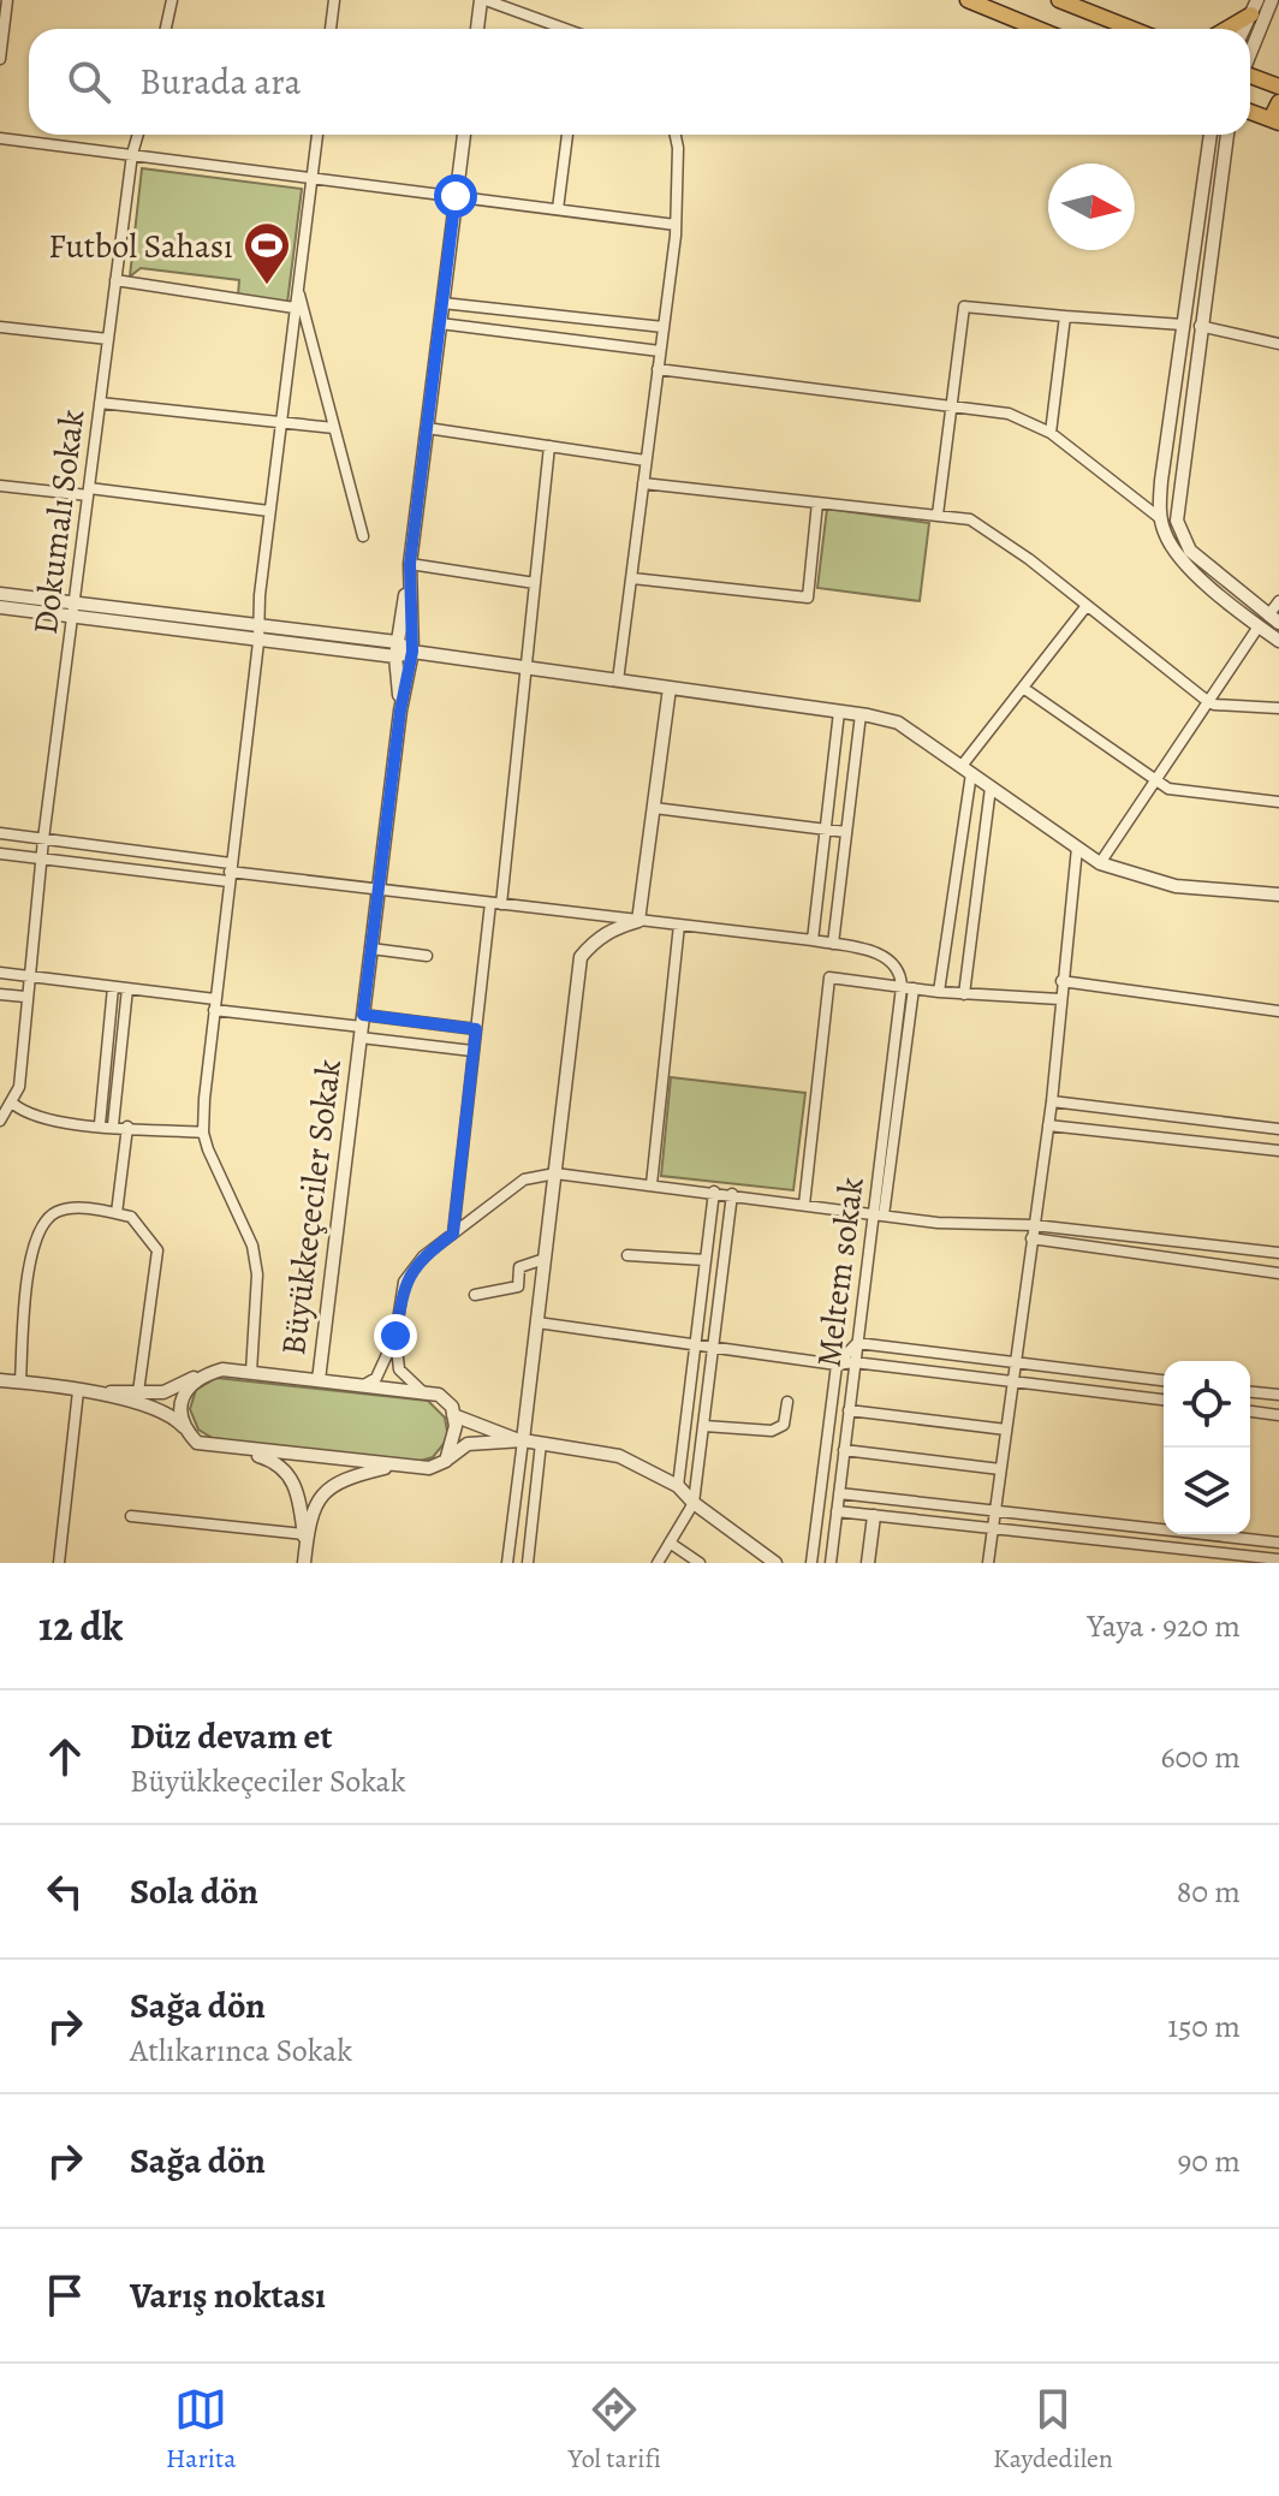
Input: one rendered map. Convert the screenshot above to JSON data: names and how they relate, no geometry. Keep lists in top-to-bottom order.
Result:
{
  "streets": {
    "street": ["Dokumalı Sokak", "Büyükkeçeciler Sokak", "Meltem sokak"]
  },
  "places": {
    "sports": ["Futbol Sahası"]
  },
  "north": "right",
  "page": {
    "search": "Burada ara",
    "heading": ["12 dk", "Yaya · 920 m"],
    "list": [
      ["Düz devam et", "Büyükkeçeciler Sokak", "600 m"],
      ["Sola dön", "80 m"],
      ["Sağa dön", "Atlıkarınca Sokak", "150 m"],
      ["Sağa dön", "90 m"],
      "Varış noktası"
    ],
    "nav": ["Harita", "Yol tarifi", "Kaydedilen"]
  }
}
